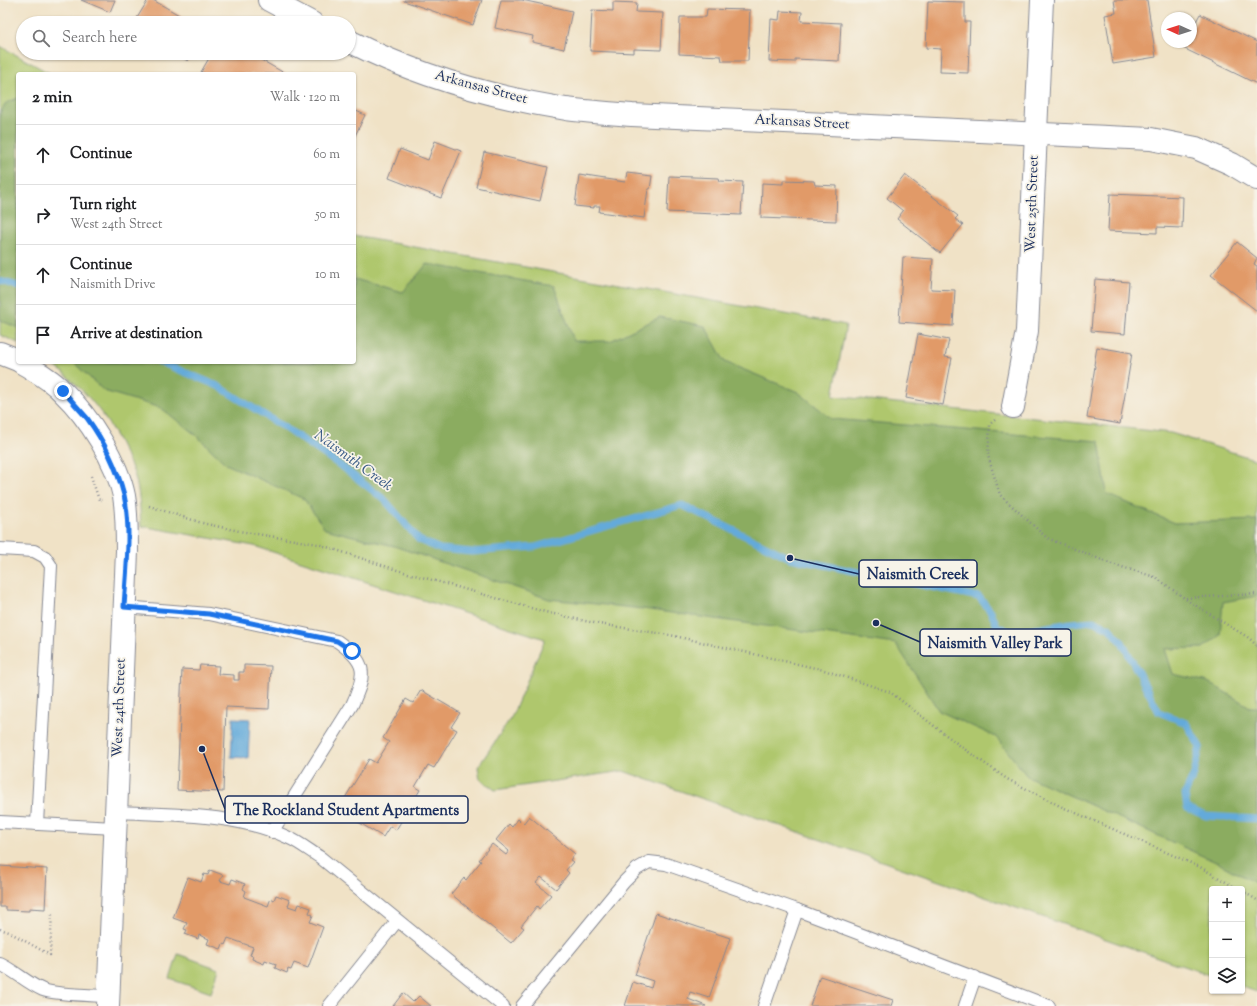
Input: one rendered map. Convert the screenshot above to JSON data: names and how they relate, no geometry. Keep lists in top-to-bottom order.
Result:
{
  "streets": {
    "street": ["Arkansas Street", "West 25th Street", "West 24th Street"]
  },
  "crossings": [
    ["Arkansas Street", "West 25th Street"]
  ],
  "water": ["Naismith Creek"],
  "places": ["Naismith Creek", "Naismith Valley Park", "The Rockland Student Apartments"],
  "north": "left",
  "page": {
    "search": "Search here",
    "heading": ["2 min", "Walk · 120 m"],
    "list": [
      ["Continue", "60 m"],
      ["Turn right", "West 24th Street", "50 m"],
      ["Continue", "Naismith Drive", "10 m"],
      "Arrive at destination"
    ],
    "map_buttons": ["+", "−"]
  }
}
